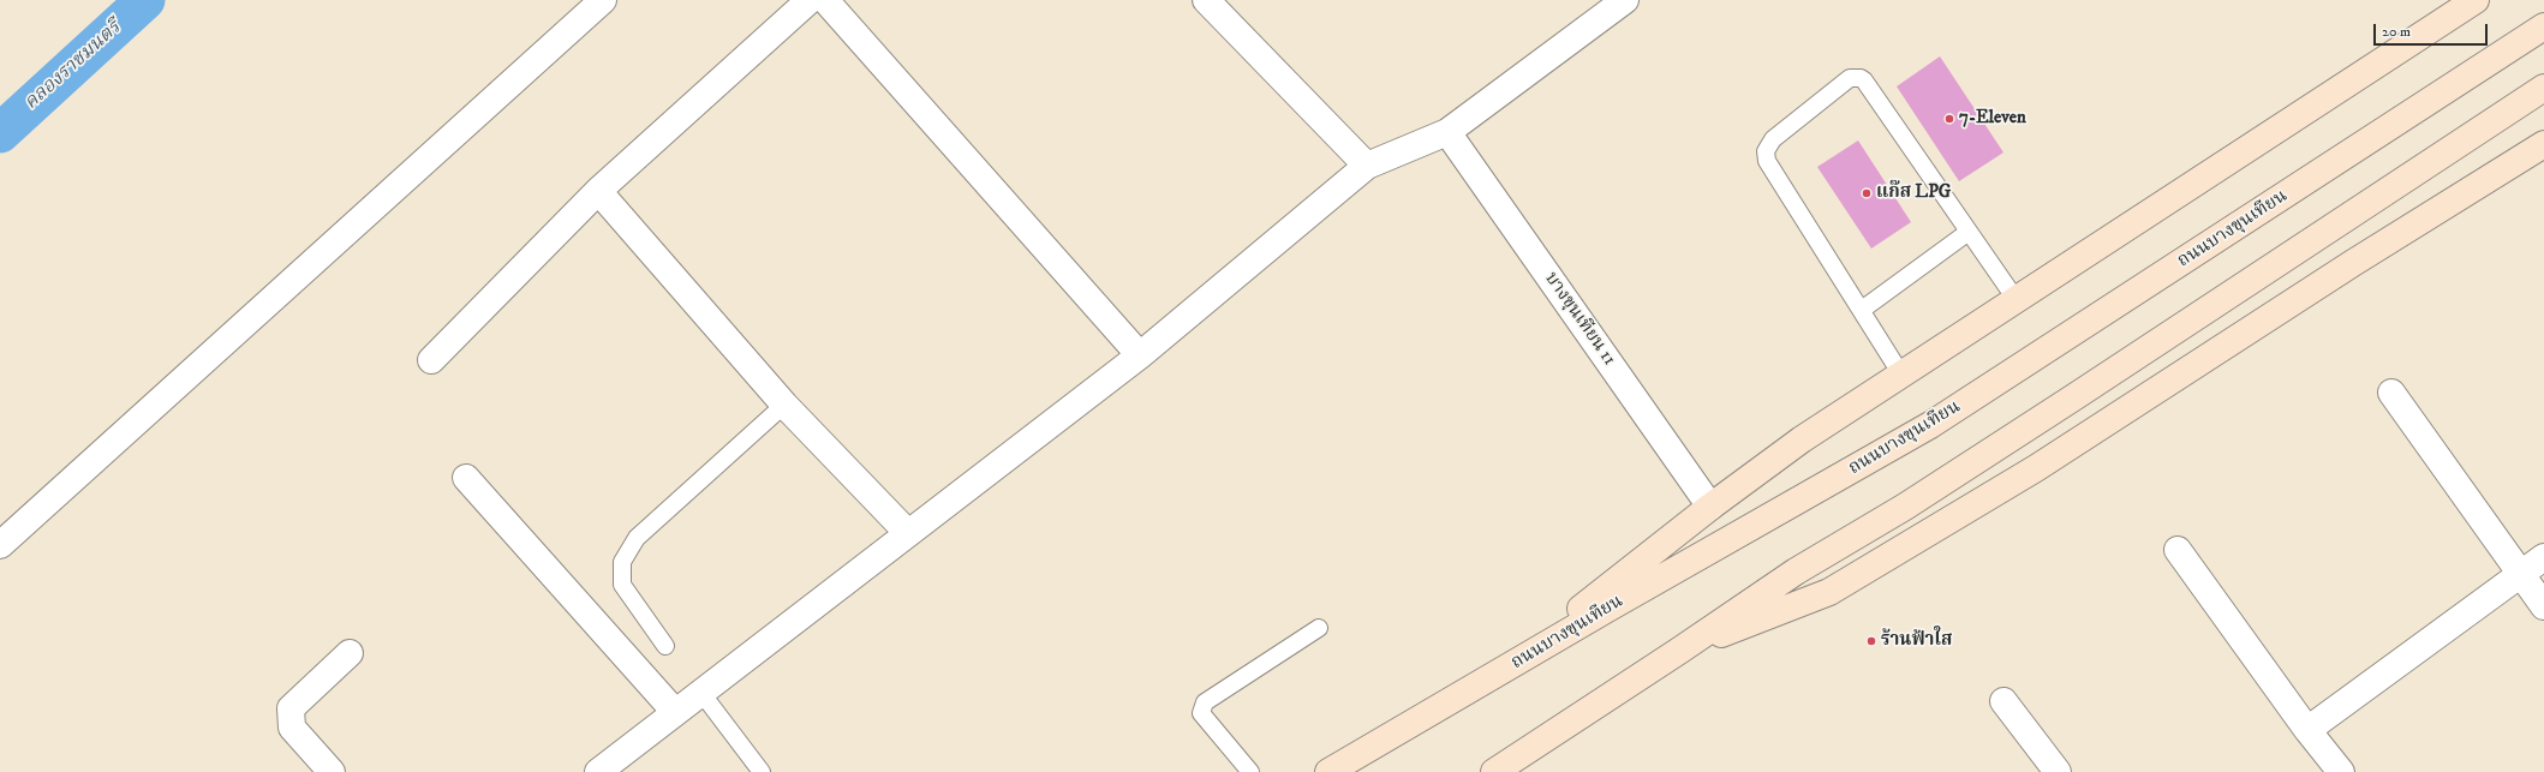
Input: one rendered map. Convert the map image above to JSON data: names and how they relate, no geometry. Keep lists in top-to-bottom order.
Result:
{
  "streets": {
    "main road": ["ถนนบางขุนเทียน"],
    "street": ["บางขุนเทียน 11"]
  },
  "water": ["คลองราชมนตรี"],
  "places": ["7-Eleven", "แก๊ส LPG", "ร้านฟ้าใส"],
  "scale_bar": "20 m"
}
